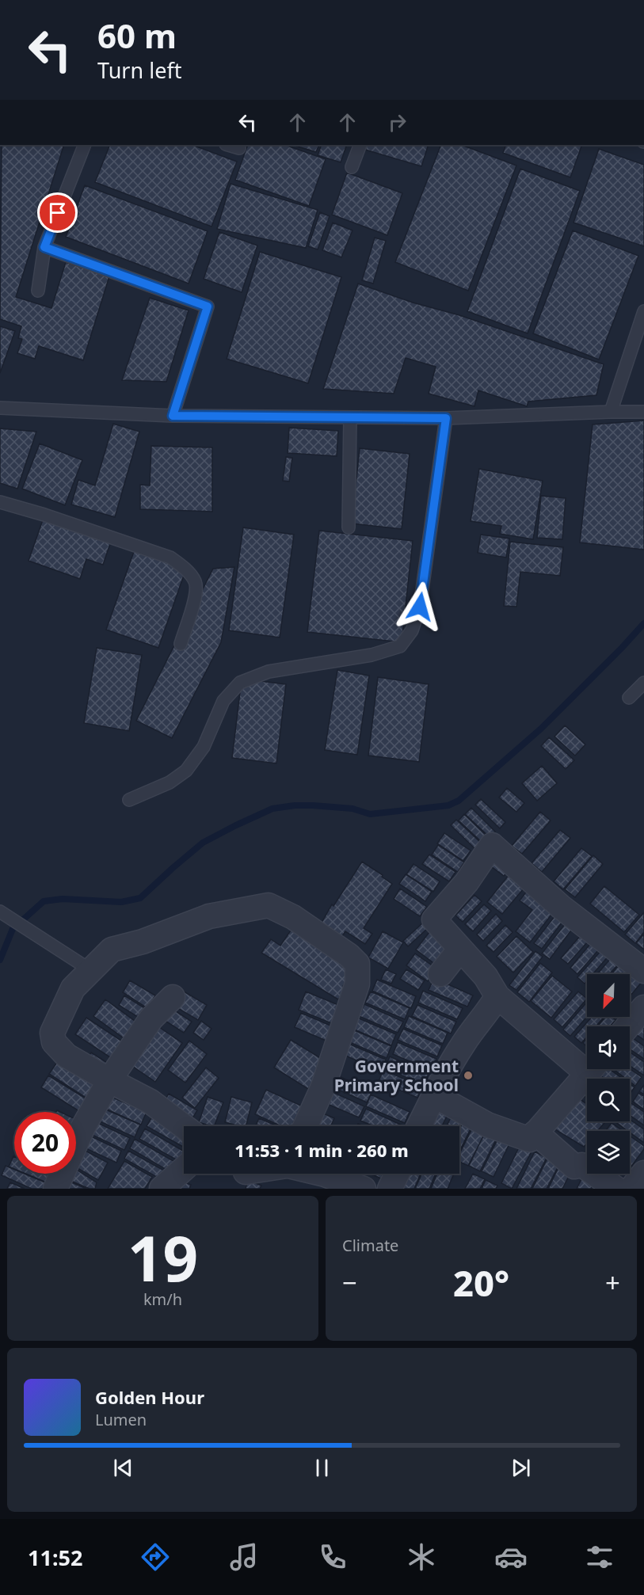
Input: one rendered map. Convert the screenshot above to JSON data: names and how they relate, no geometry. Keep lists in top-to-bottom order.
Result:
{
  "places": ["Government Primary School"],
  "north": "bottom left",
  "page": {
    "turn": ["60 m", "Turn left"],
    "limit": "20",
    "trip": "11:53 · 1 min · 260 m",
    "tile": [
      ["19", "km/h"],
      "Climate"
    ],
    "heat": ["−", "20°", "+"],
    "song": ["Golden Hour", "Lumen"],
    "tabs": "11:52"
  }
}
